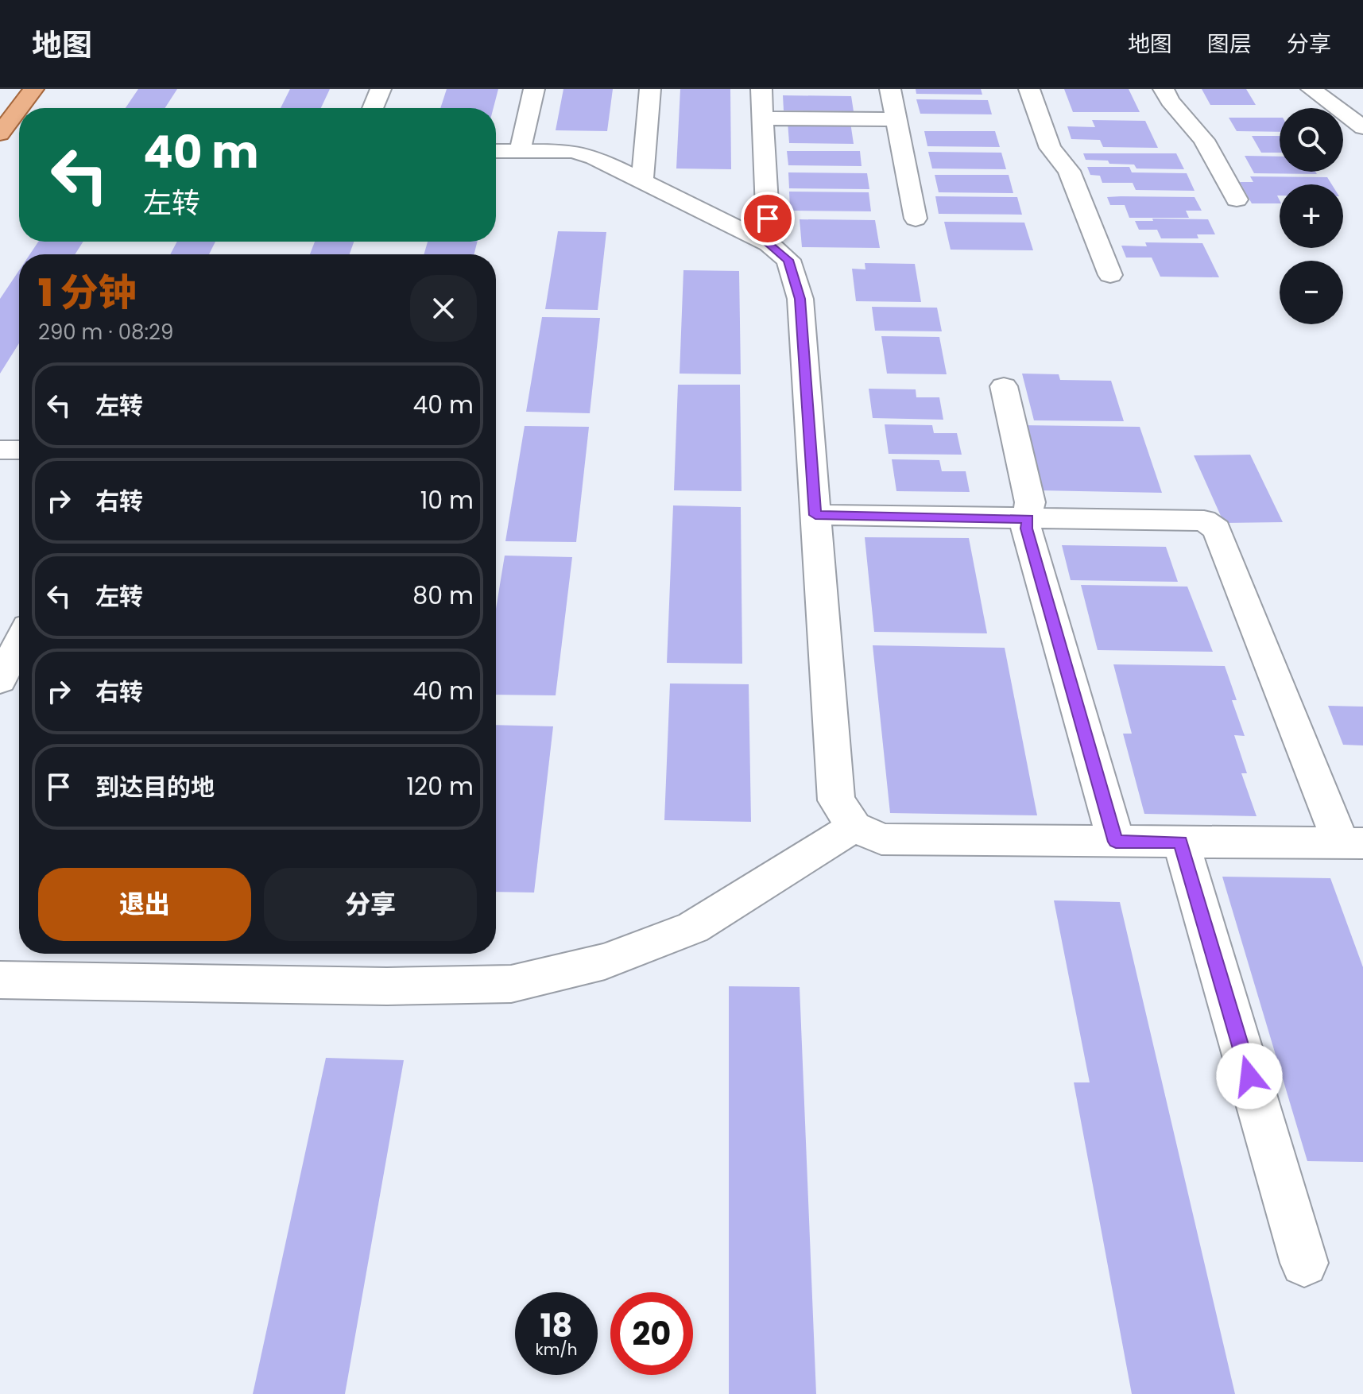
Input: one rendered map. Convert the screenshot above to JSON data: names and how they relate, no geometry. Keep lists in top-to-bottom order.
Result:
{
  "page": {
    "header": "地图",
    "nav": ["地图", "图层", "分享"],
    "map_buttons": ["+", "−"],
    "turn": ["40 m", "左转"],
    "heading": ["1 分钟", "290 m · 08:29"],
    "list": [
      {
        "name": "左转",
        "value": "40 m"
      },
      {
        "name": "右转",
        "value": "10 m"
      },
      {
        "name": "左转",
        "value": "80 m"
      },
      {
        "name": "右转",
        "value": "40 m"
      },
      {
        "name": "到达目的地",
        "value": "120 m"
      }
    ],
    "buttons": ["退出", "分享"],
    "speed": "18 km/h",
    "limit": "20"
  }
}
